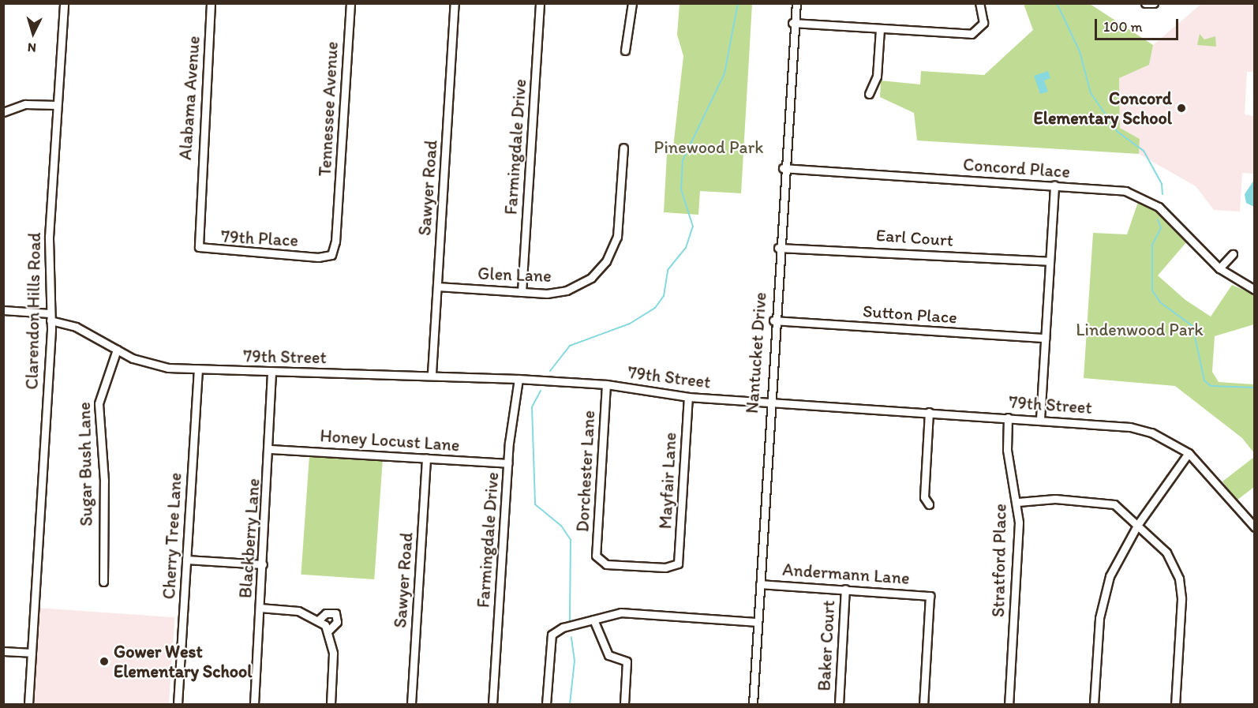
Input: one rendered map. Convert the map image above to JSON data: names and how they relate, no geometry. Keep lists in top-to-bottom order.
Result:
{
  "streets": {
    "street": [
      "Alabama Avenue",
      "Tennessee Avenue",
      "Farmingdale Drive",
      "Concord Place",
      "Sawyer Road",
      "Earl Court",
      "79th Place",
      "Glen Lane",
      "Clarendon Hills Road",
      "Sutton Place",
      "Nantucket Drive",
      "79th Street",
      "Honey Locust Lane",
      "Sugar Bush Lane",
      "Dorchester Lane",
      "Mayfair Lane",
      "Cherry Tree Lane",
      "Blackberry Lane",
      "Stratford Place",
      "Andermann Lane",
      "Baker Court"
    ]
  },
  "crossings": [
    ["Alabama Avenue", "79th Place"],
    ["Tennessee Avenue", "79th Place"],
    ["Farmingdale Drive", "Glen Lane"],
    ["Farmingdale Drive", "79th Street"],
    ["Farmingdale Drive", "Honey Locust Lane"],
    ["Concord Place", "Nantucket Drive"],
    ["Sawyer Road", "Glen Lane"],
    ["Sawyer Road", "79th Street"],
    ["Sawyer Road", "Honey Locust Lane"],
    ["Earl Court", "Nantucket Drive"],
    ["Clarendon Hills Road", "79th Street"],
    ["Sutton Place", "Nantucket Drive"],
    ["Nantucket Drive", "79th Street"],
    ["Nantucket Drive", "Andermann Lane"],
    ["79th Street", "Sugar Bush Lane"],
    ["79th Street", "Dorchester Lane"],
    ["79th Street", "Mayfair Lane"],
    ["79th Street", "Cherry Tree Lane"],
    ["79th Street", "Blackberry Lane"],
    ["79th Street", "Stratford Place"],
    ["Honey Locust Lane", "Blackberry Lane"],
    ["Dorchester Lane", "Mayfair Lane"],
    ["Andermann Lane", "Baker Court"]
  ],
  "parks": ["Pinewood Park", "Lindenwood Park"],
  "places": ["Concord Elementary School", "Gower West Elementary School"],
  "scale_bar": "100 m",
  "north": "bottom"
}
